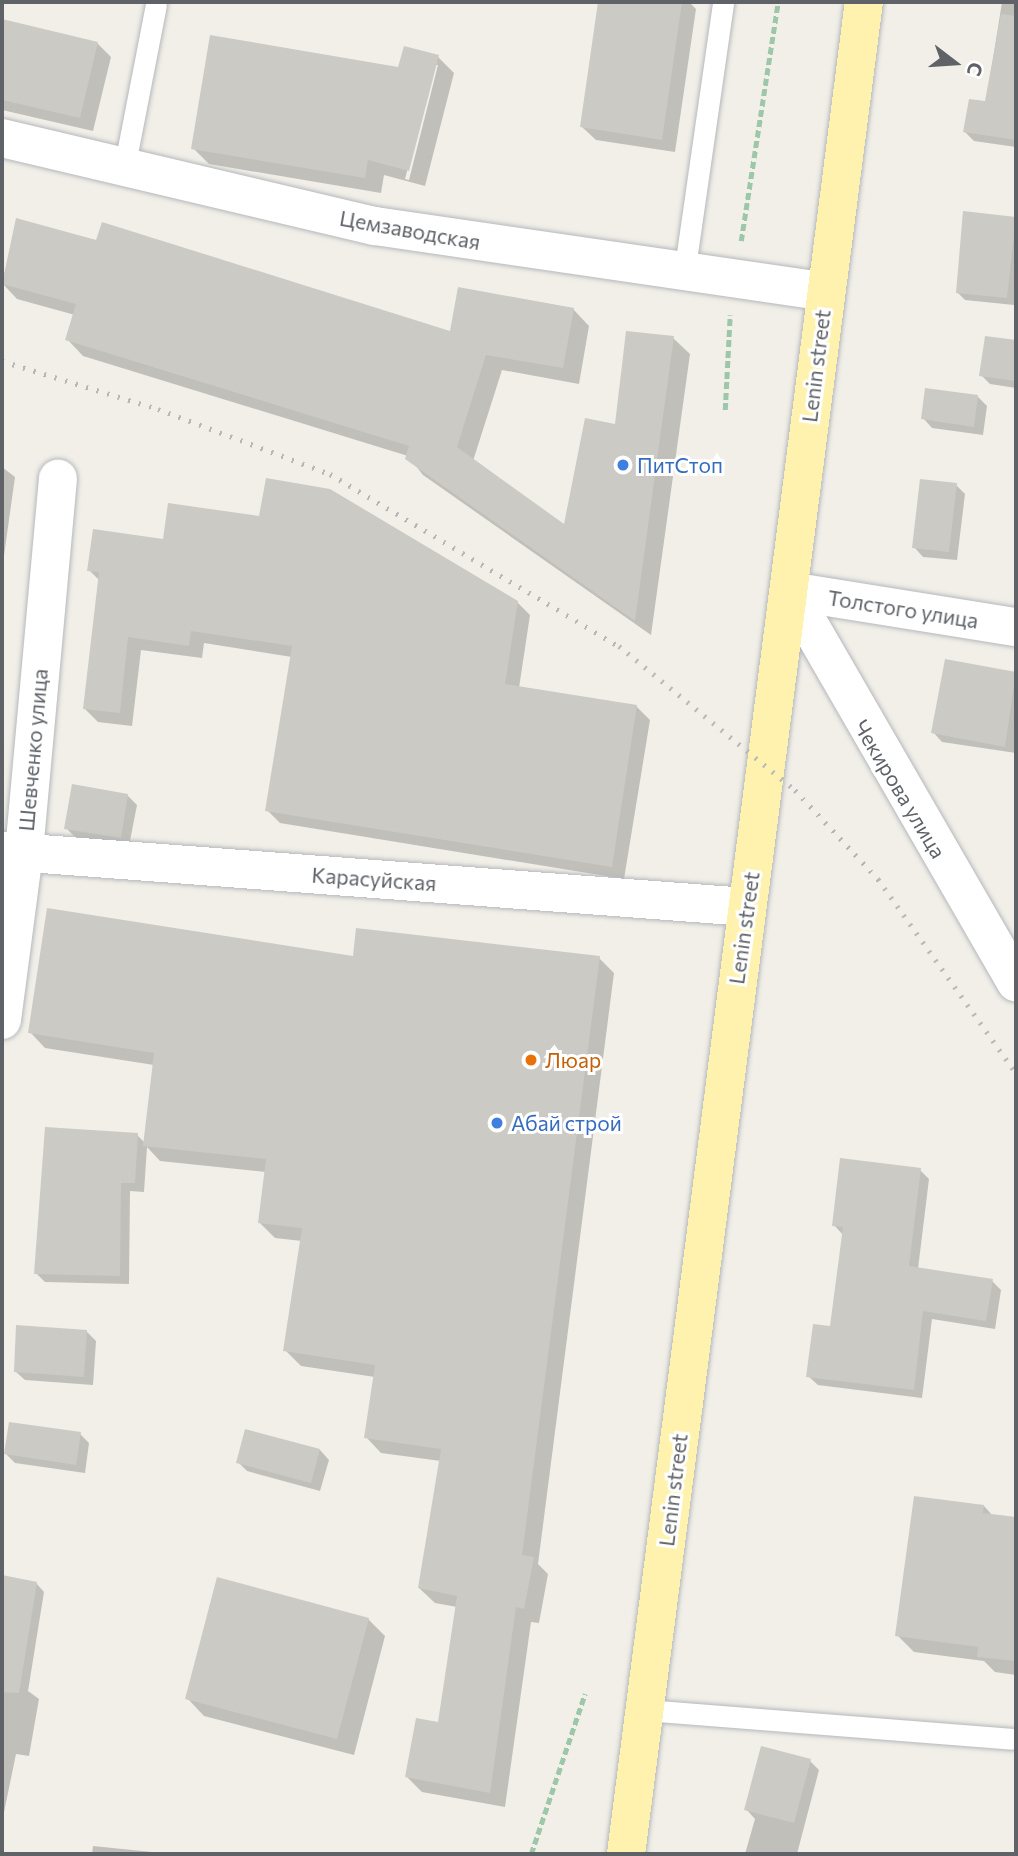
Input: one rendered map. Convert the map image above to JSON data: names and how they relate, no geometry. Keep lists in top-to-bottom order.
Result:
{
  "streets": {
    "main road": ["Lenin street"],
    "street": [
      "Цемзаводская",
      "Толстого улица",
      "Шевченко улица",
      "Чекирова улица",
      "Карасуйская"
    ]
  },
  "crossings": [
    ["Цемзаводская", "Lenin street"],
    ["Lenin street", "Толстого улица"],
    ["Lenin street", "Чекирова улица"],
    ["Lenin street", "Карасуйская"],
    ["Толстого улица", "Чекирова улица"],
    ["Шевченко улица", "Карасуйская"]
  ],
  "places": ["ПитСтоп", "Люар", "Абай строй"],
  "north": "right"
}
